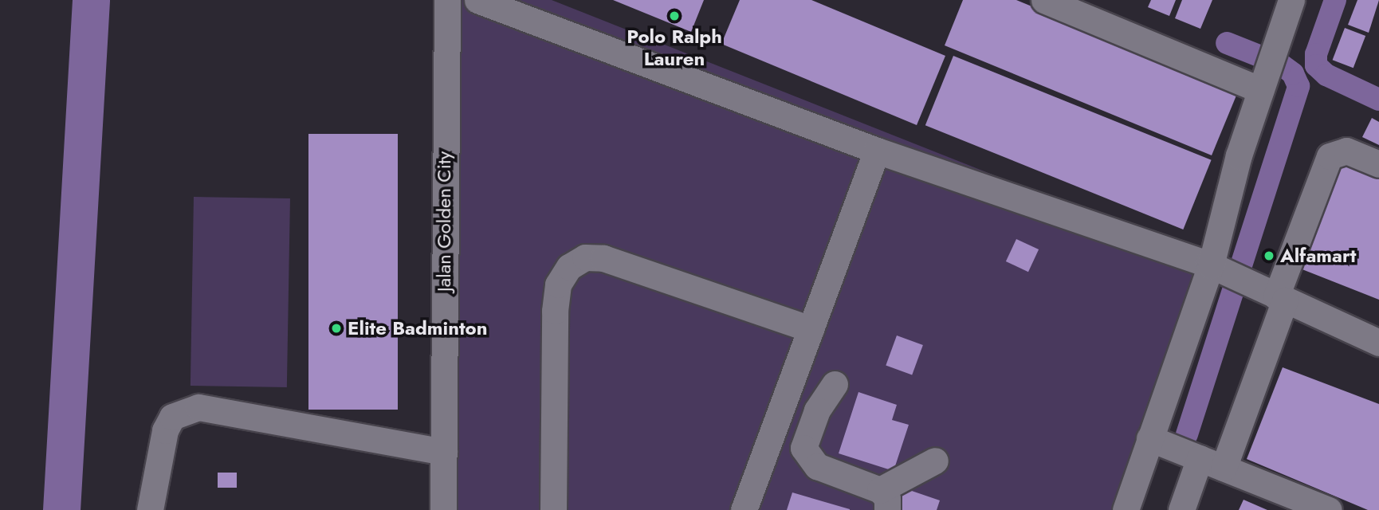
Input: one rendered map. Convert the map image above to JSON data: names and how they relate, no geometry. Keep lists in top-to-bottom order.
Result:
{
  "streets": {
    "street": ["Jalan Golden City"]
  },
  "places": ["Polo Ralph Lauren", "Alfamart", "Elite Badminton"]
}
